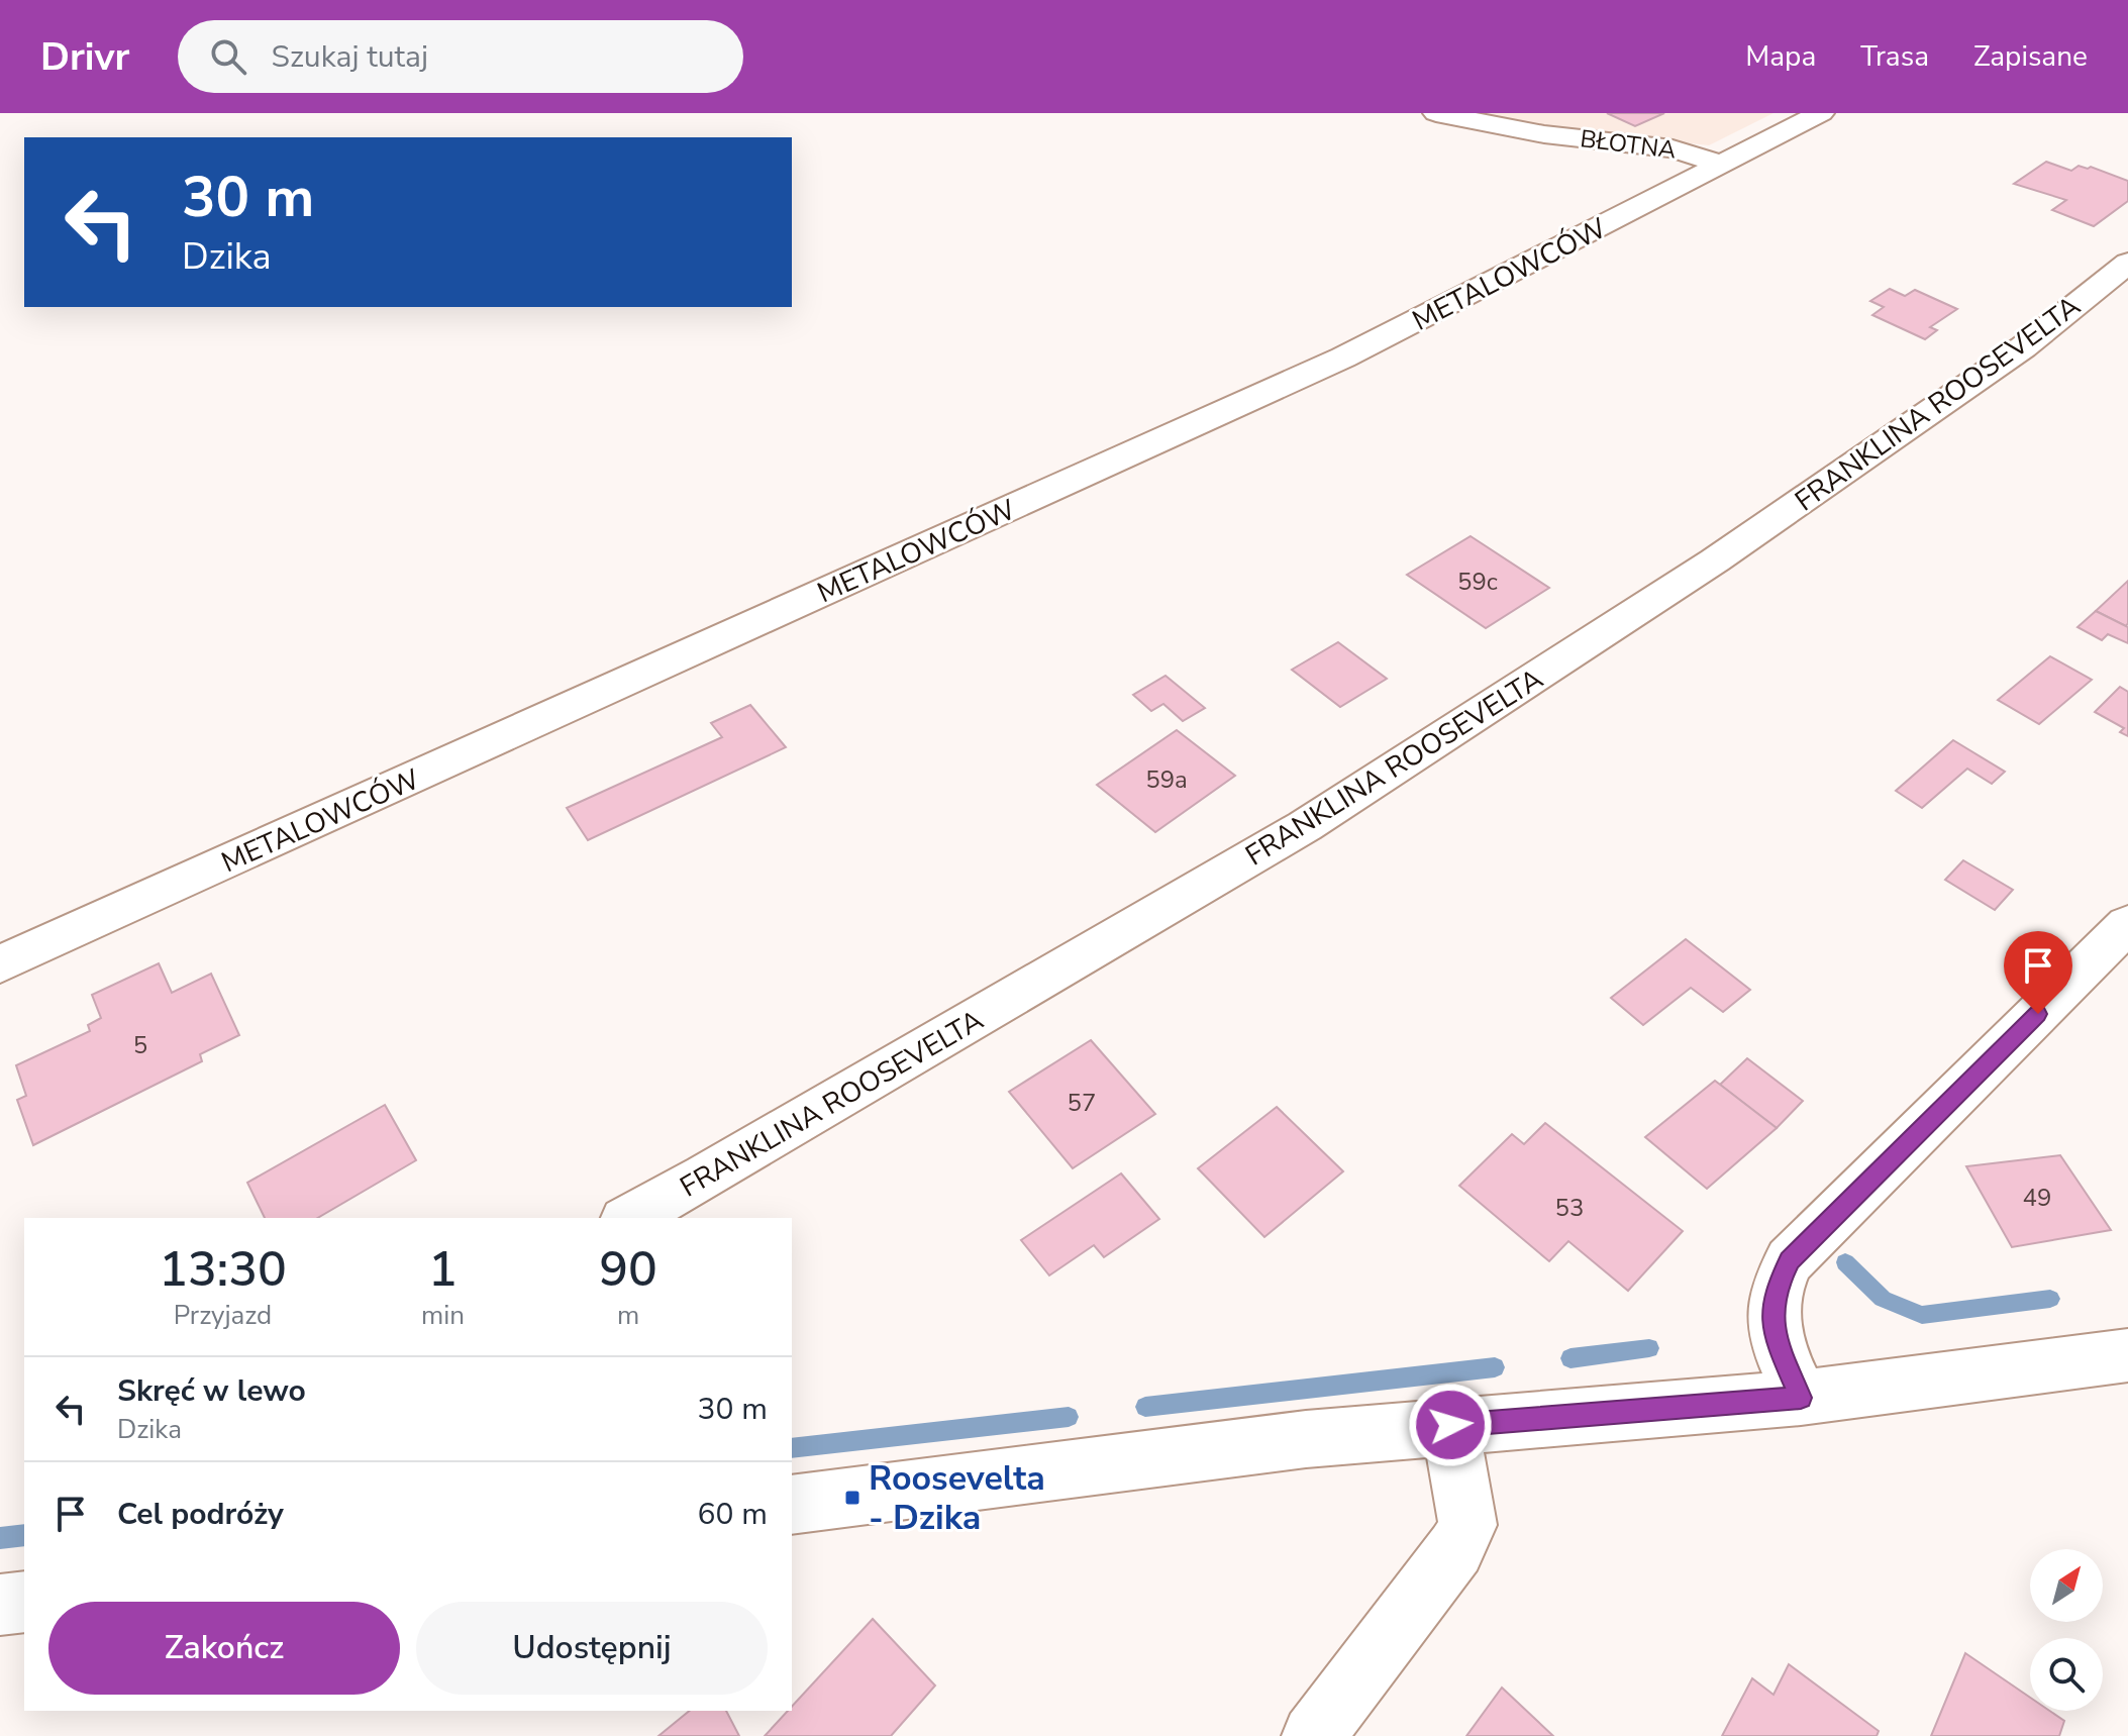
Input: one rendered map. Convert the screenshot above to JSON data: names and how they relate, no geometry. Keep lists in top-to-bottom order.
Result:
{
  "streets": {
    "street": ["BŁOTNA", "METALOWCÓW", "FRANKLINA ROOSEVELTA"]
  },
  "crossings": [
    ["BŁOTNA", "METALOWCÓW"]
  ],
  "places": {
    "transit": ["Roosevelta - Dzika"]
  },
  "house_numbers": [
    "59c",
    "59a",
    "5",
    "57",
    "49",
    "53"
  ],
  "north": "top right",
  "page": {
    "header": "Drivr",
    "search": "Szukaj tutaj",
    "nav": ["Mapa", "Trasa", "Zapisane"],
    "turn": ["30 m", "Dzika"],
    "eta": [
      "13:30",
      "Przyjazd",
      "1",
      "min",
      "90",
      "m"
    ],
    "list": [
      {
        "name": "Skręć w lewo",
        "note": "Dzika",
        "value": "30 m"
      },
      {
        "name": "Cel podróży",
        "value": "60 m"
      }
    ],
    "buttons": ["Zakończ", "Udostępnij"]
  }
}
